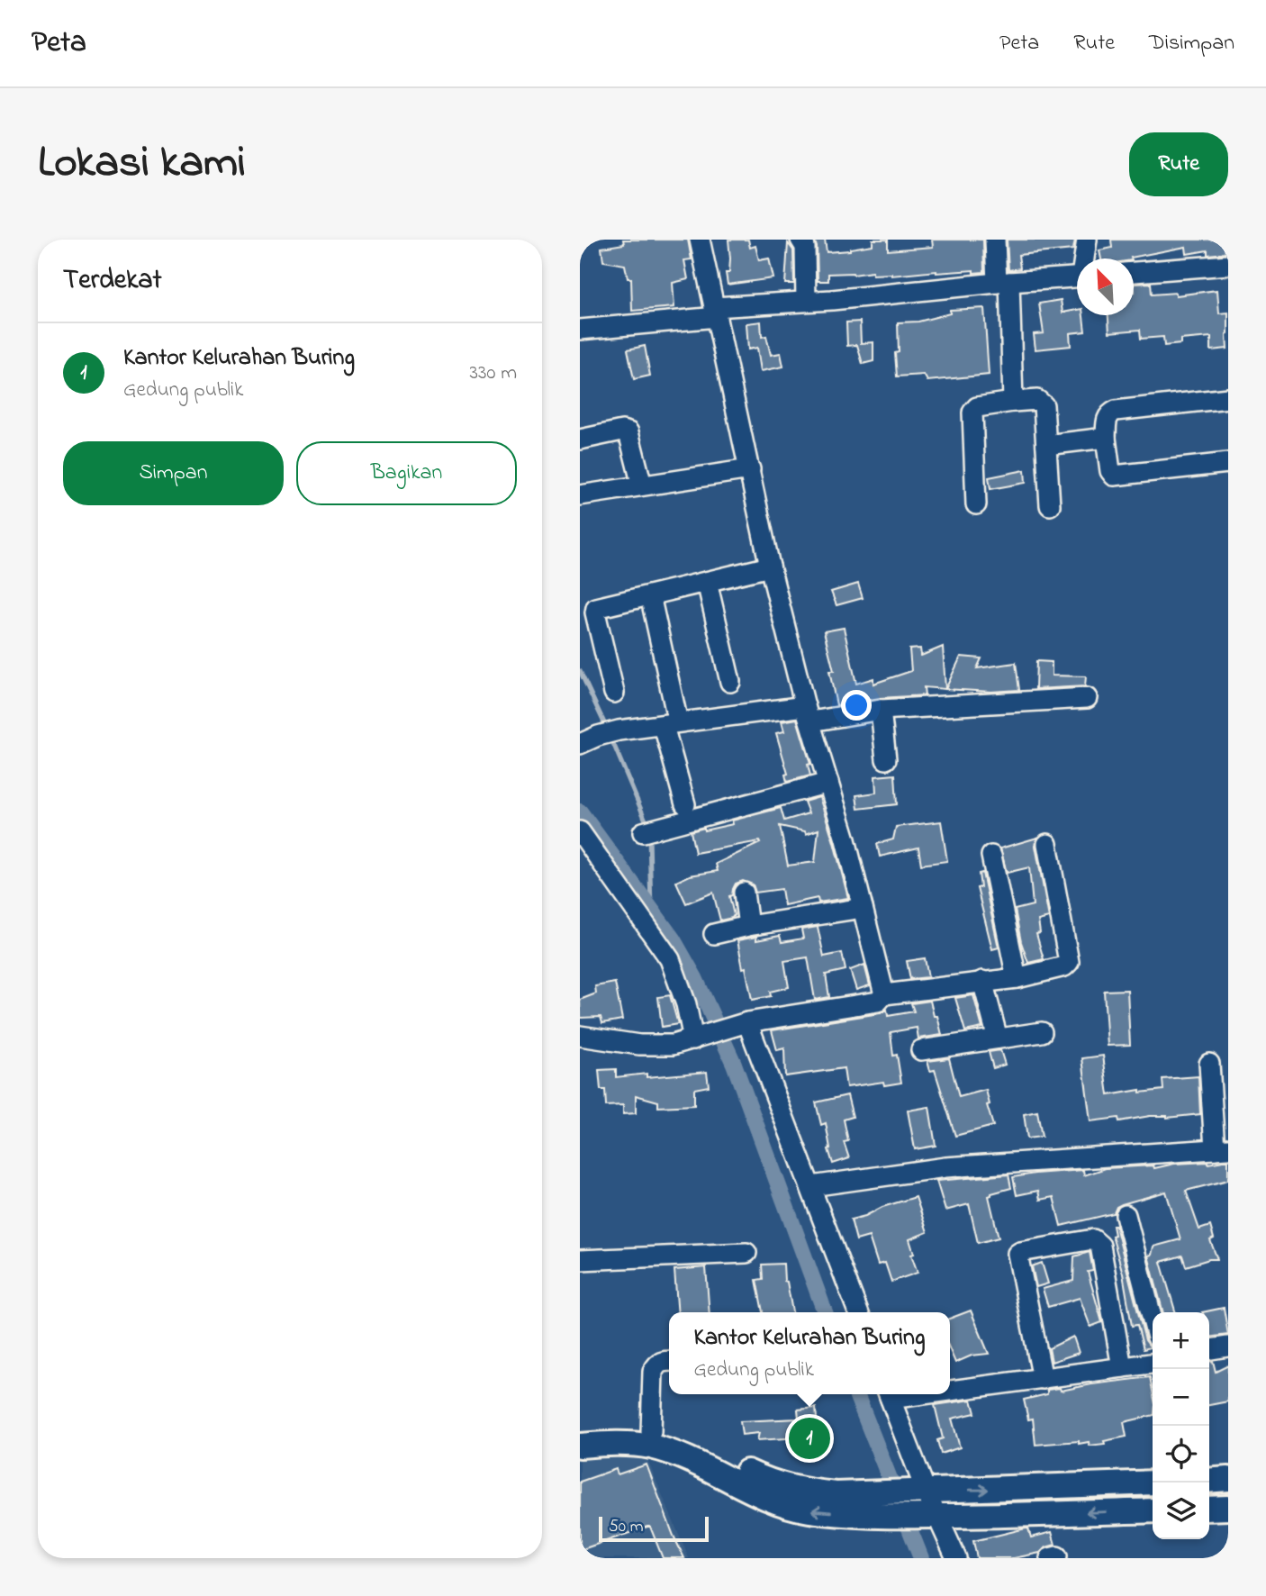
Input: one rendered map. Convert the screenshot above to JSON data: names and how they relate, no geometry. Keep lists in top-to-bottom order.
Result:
{
  "scale_bar": "50 m",
  "north": "top left",
  "page": {
    "header": "Peta",
    "nav": ["Peta", "Rute", "Disimpan"],
    "title": "Lokasi kami",
    "buttons": [
      "Rute",
      ["Simpan", "Bagikan"]
    ],
    "heading": "Terdekat",
    "list": [
      {
        "mark": "1",
        "name": "Kantor Kelurahan Buring",
        "note": "Gedung publik",
        "value": "330 m"
      }
    ],
    "map_buttons": ["+", "−"],
    "popup": ["Kantor Kelurahan Buring", "Gedung publik"],
    "pins": "1",
    "scale": "50 m"
  }
}
